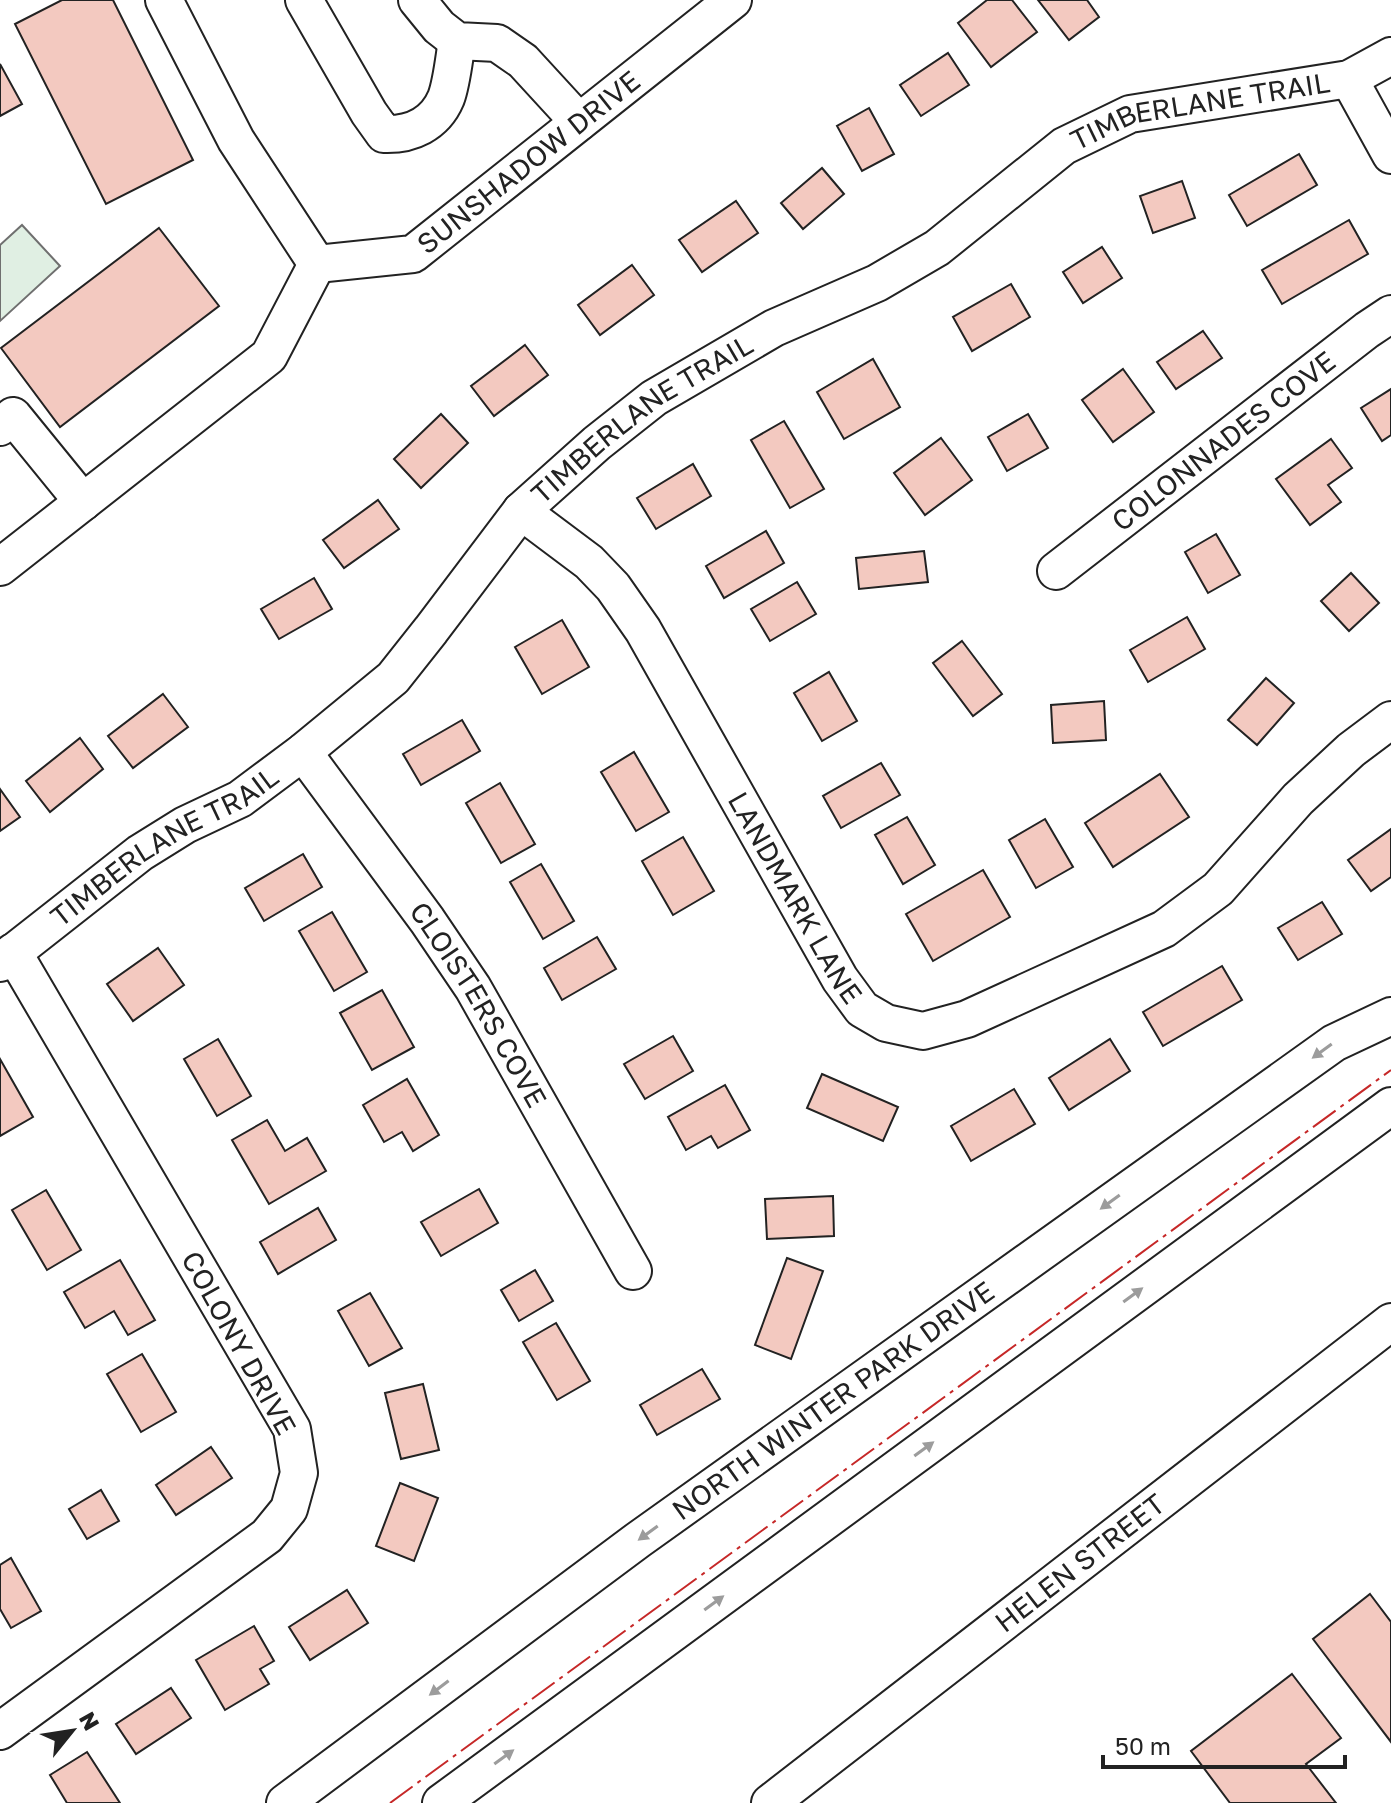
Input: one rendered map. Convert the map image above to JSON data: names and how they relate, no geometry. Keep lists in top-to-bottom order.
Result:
{
  "streets": {
    "street": [
      "TIMBERLANE TRAIL",
      "SUNSHADOW DRIVE",
      "COLONNADES COVE",
      "LANDMARK LANE",
      "CLOISTERS COVE",
      "COLONY DRIVE",
      "NORTH WINTER PARK DRIVE",
      "HELEN STREET"
    ]
  },
  "crossings": [
    ["TIMBERLANE TRAIL", "LANDMARK LANE"],
    ["TIMBERLANE TRAIL", "CLOISTERS COVE"],
    ["TIMBERLANE TRAIL", "COLONY DRIVE"]
  ],
  "scale_bar": "50 m",
  "north": "top right"
}
